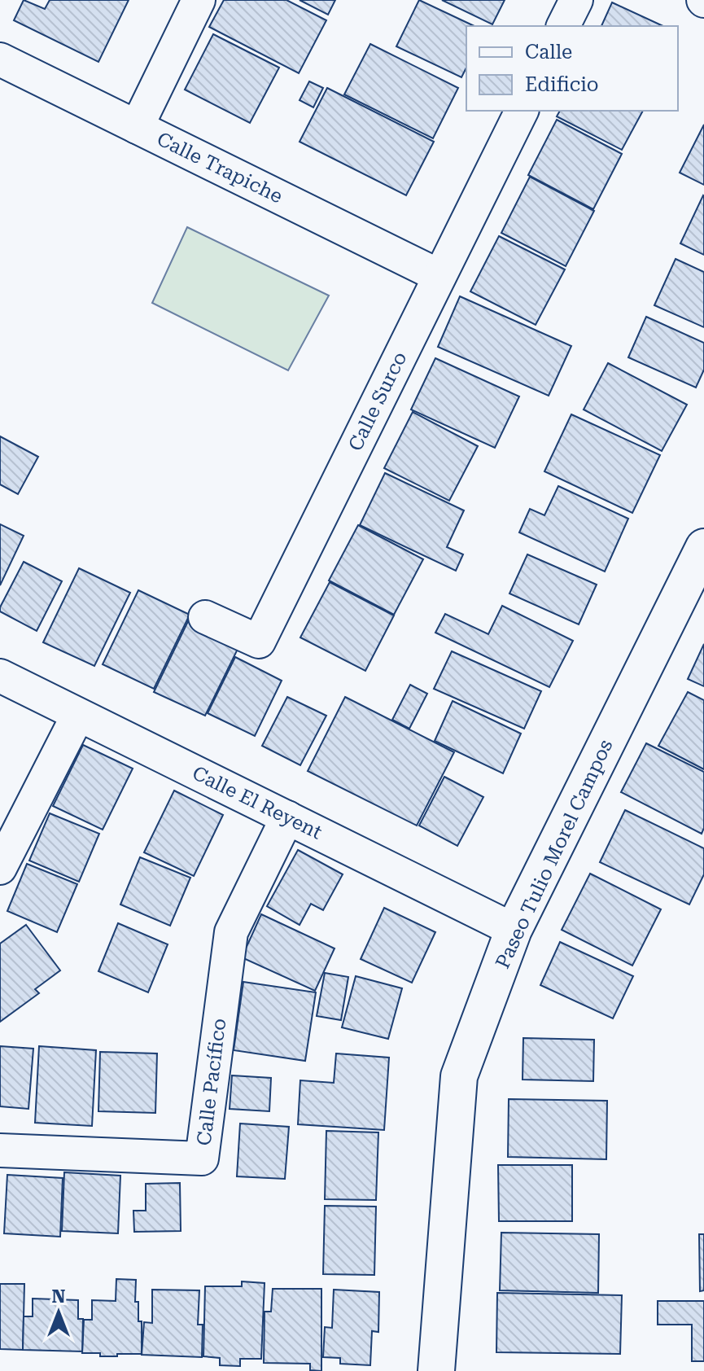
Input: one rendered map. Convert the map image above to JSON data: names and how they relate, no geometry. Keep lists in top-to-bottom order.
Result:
{
  "streets": {
    "street": [
      "Calle Trapiche",
      "Calle Surco",
      "Calle El Reyent",
      "Paseo Tulio Morel Campos",
      "Calle Pacífico"
    ]
  },
  "crossings": [
    ["Calle Trapiche", "Calle Surco"],
    ["Calle El Reyent", "Paseo Tulio Morel Campos"],
    ["Calle El Reyent", "Calle Pacífico"]
  ],
  "legend": ["Calle", "Edificio"],
  "north": "top"
}
